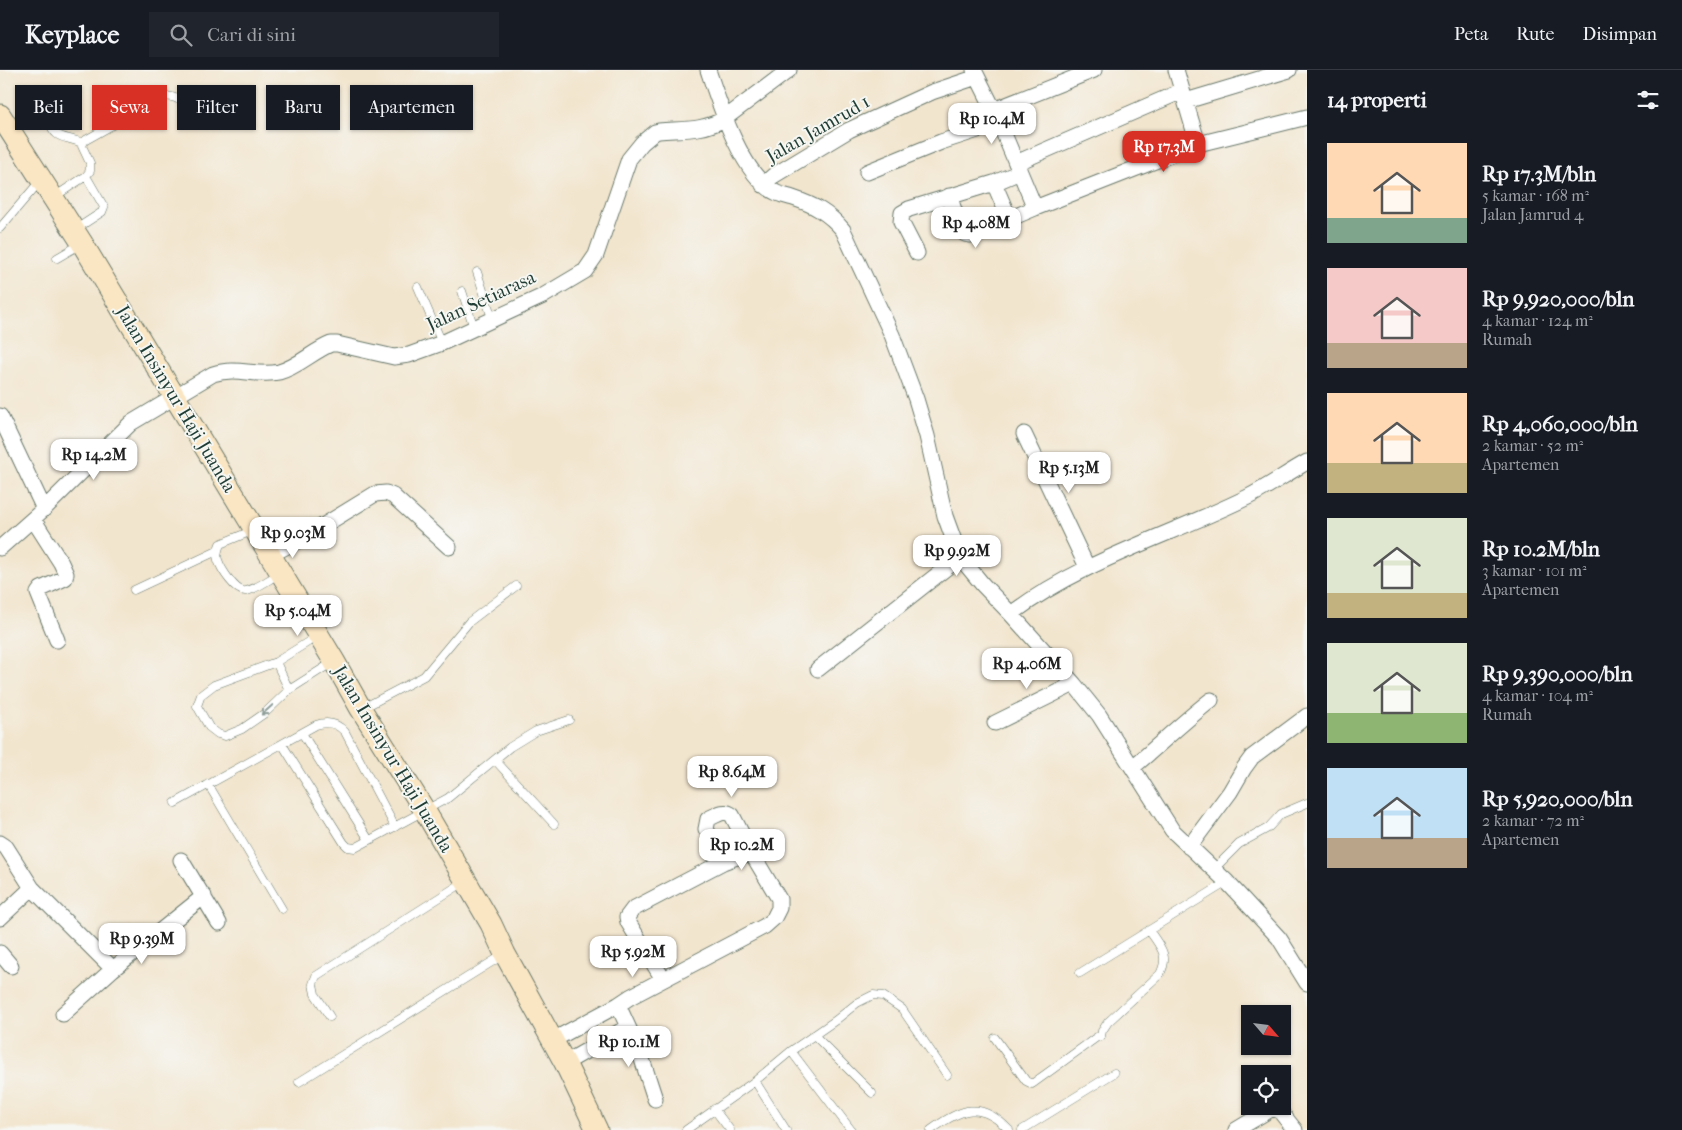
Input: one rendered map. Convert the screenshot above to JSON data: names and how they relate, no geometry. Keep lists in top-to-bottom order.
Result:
{
  "streets": {
    "main road": ["Jalan Insinyur Haji Juanda"],
    "street": ["Jalan Jamrud 1", "Jalan Setiarasa"]
  },
  "crossings": [
    ["Jalan Setiarasa", "Jalan Insinyur Haji Juanda"]
  ],
  "north": "bottom right",
  "page": {
    "header": "Keyplace",
    "search": "Cari di sini",
    "nav": ["Peta", "Rute", "Disimpan"],
    "heading": "14 properti",
    "chip": [
      "Beli",
      "Sewa",
      "Filter",
      "Baru",
      "Apartemen"
    ],
    "price": [
      "Rp 10.4M",
      "Rp 17.3M",
      "Rp 4.08M",
      "Rp 14.2M",
      "Rp 5.13M",
      "Rp 9.03M",
      "Rp 9.92M",
      "Rp 5.04M",
      "Rp 4.06M",
      "Rp 8.64M",
      "Rp 10.2M",
      "Rp 9.39M",
      "Rp 5.92M",
      "Rp 10.1M"
    ],
    "list": [
      {
        "name": "Rp 17.3M/bln",
        "note": "5 kamar · 168 m² · Jalan Jamrud 4"
      },
      {
        "name": "Rp 9,920,000/bln",
        "note": "4 kamar · 124 m² · Rumah"
      },
      {
        "name": "Rp 4,060,000/bln",
        "note": "2 kamar · 52 m² · Apartemen"
      },
      {
        "name": "Rp 10.2M/bln",
        "note": "3 kamar · 101 m² · Apartemen"
      },
      {
        "name": "Rp 9,390,000/bln",
        "note": "4 kamar · 104 m² · Rumah"
      },
      {
        "name": "Rp 5,920,000/bln",
        "note": "2 kamar · 72 m² · Apartemen"
      }
    ]
  }
}
